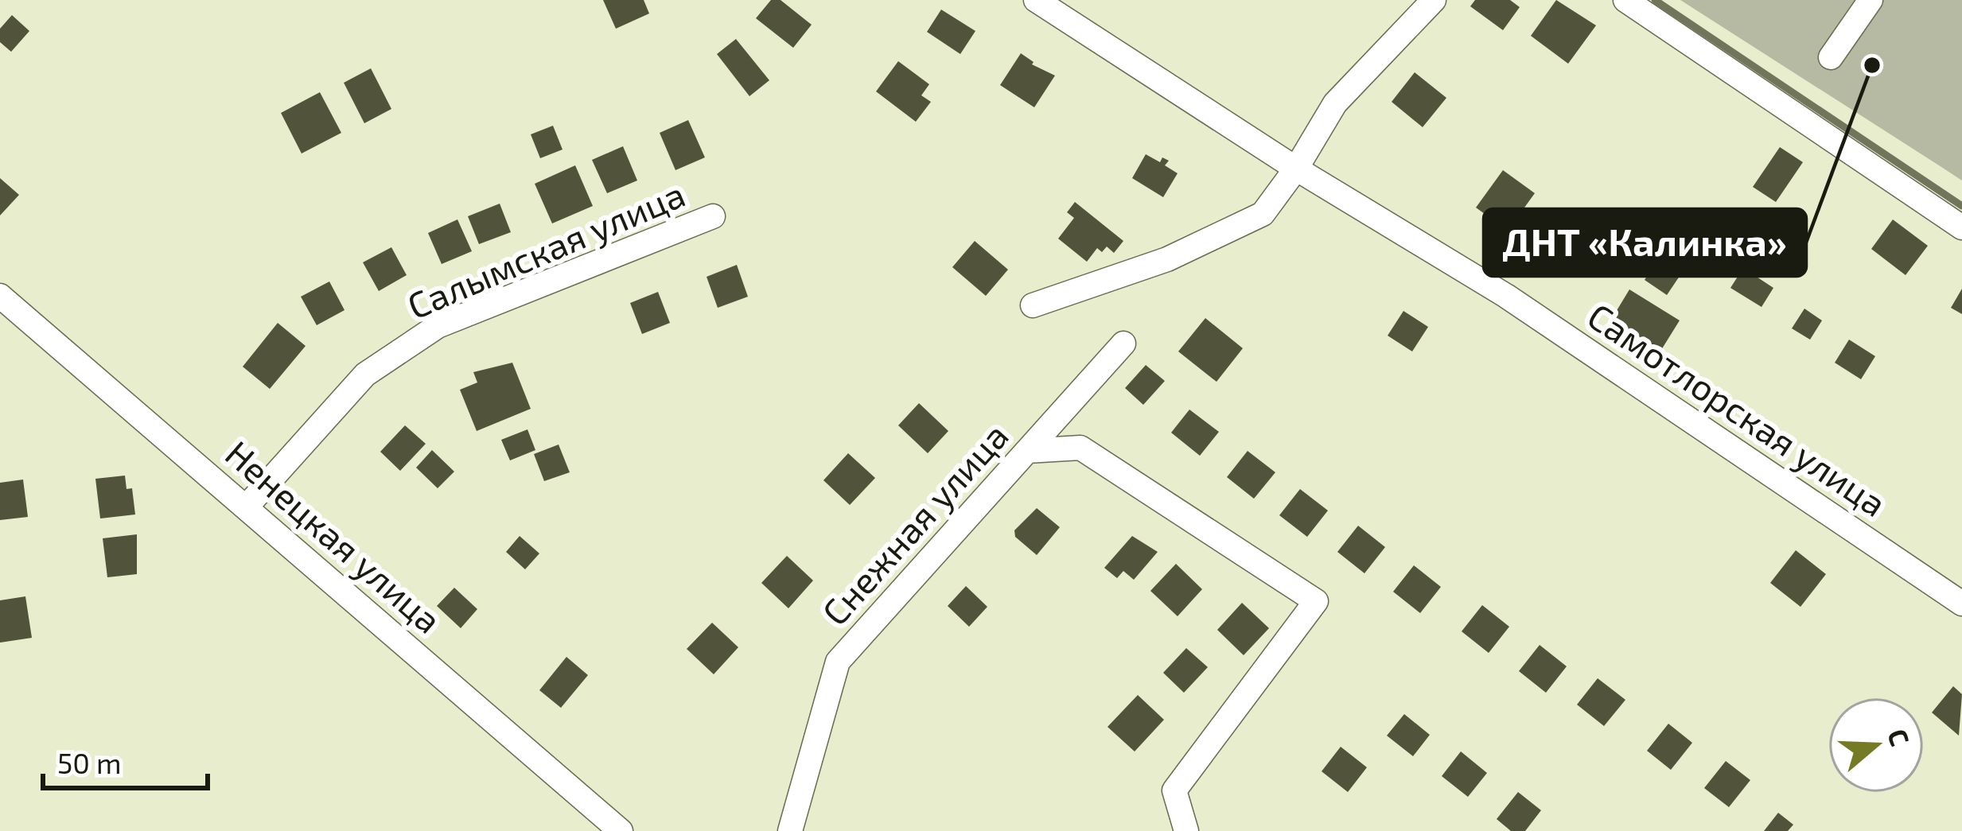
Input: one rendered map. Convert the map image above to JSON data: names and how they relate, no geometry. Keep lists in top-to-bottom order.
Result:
{
  "streets": {
    "street": [
      "Салымская улица",
      "Самотлорская улица",
      "Снежная улица",
      "Ненецкая улица"
    ]
  },
  "crossings": [
    ["Салымская улица", "Ненецкая улица"]
  ],
  "places": ["ДНТ «Калинка»"],
  "scale_bar": "50 m",
  "north": "right"
}
